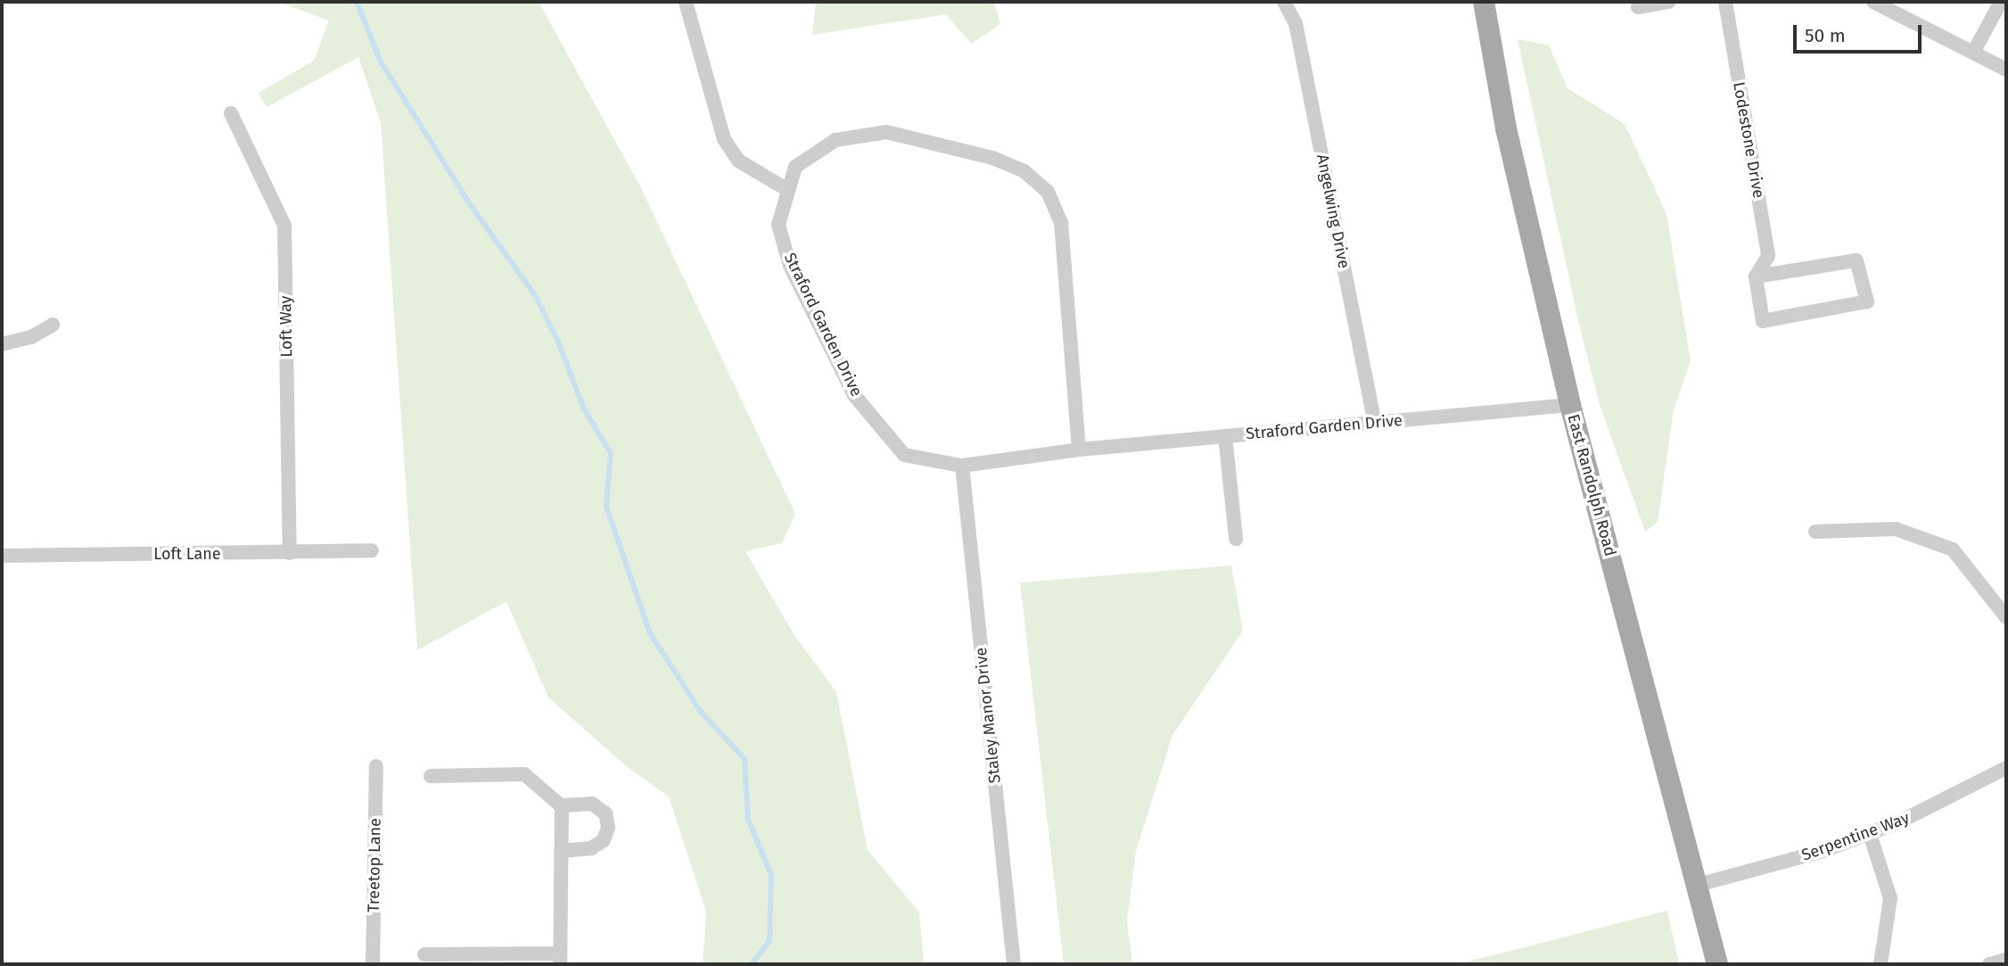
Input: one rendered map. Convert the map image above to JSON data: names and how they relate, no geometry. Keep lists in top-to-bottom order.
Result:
{
  "streets": {
    "main road": ["East Randolph Road"],
    "street": [
      "Lodestone Drive",
      "Angelwing Drive",
      "Straford Garden Drive",
      "Loft Way",
      "Loft Lane",
      "Staley Manor Drive",
      "Serpentine Way",
      "Treetop Lane"
    ]
  },
  "crossings": [
    ["Angelwing Drive", "Straford Garden Drive"],
    ["Straford Garden Drive", "East Randolph Road"],
    ["Straford Garden Drive", "Staley Manor Drive"],
    ["Loft Way", "Loft Lane"],
    ["East Randolph Road", "Serpentine Way"]
  ],
  "scale_bar": "50 m"
}
